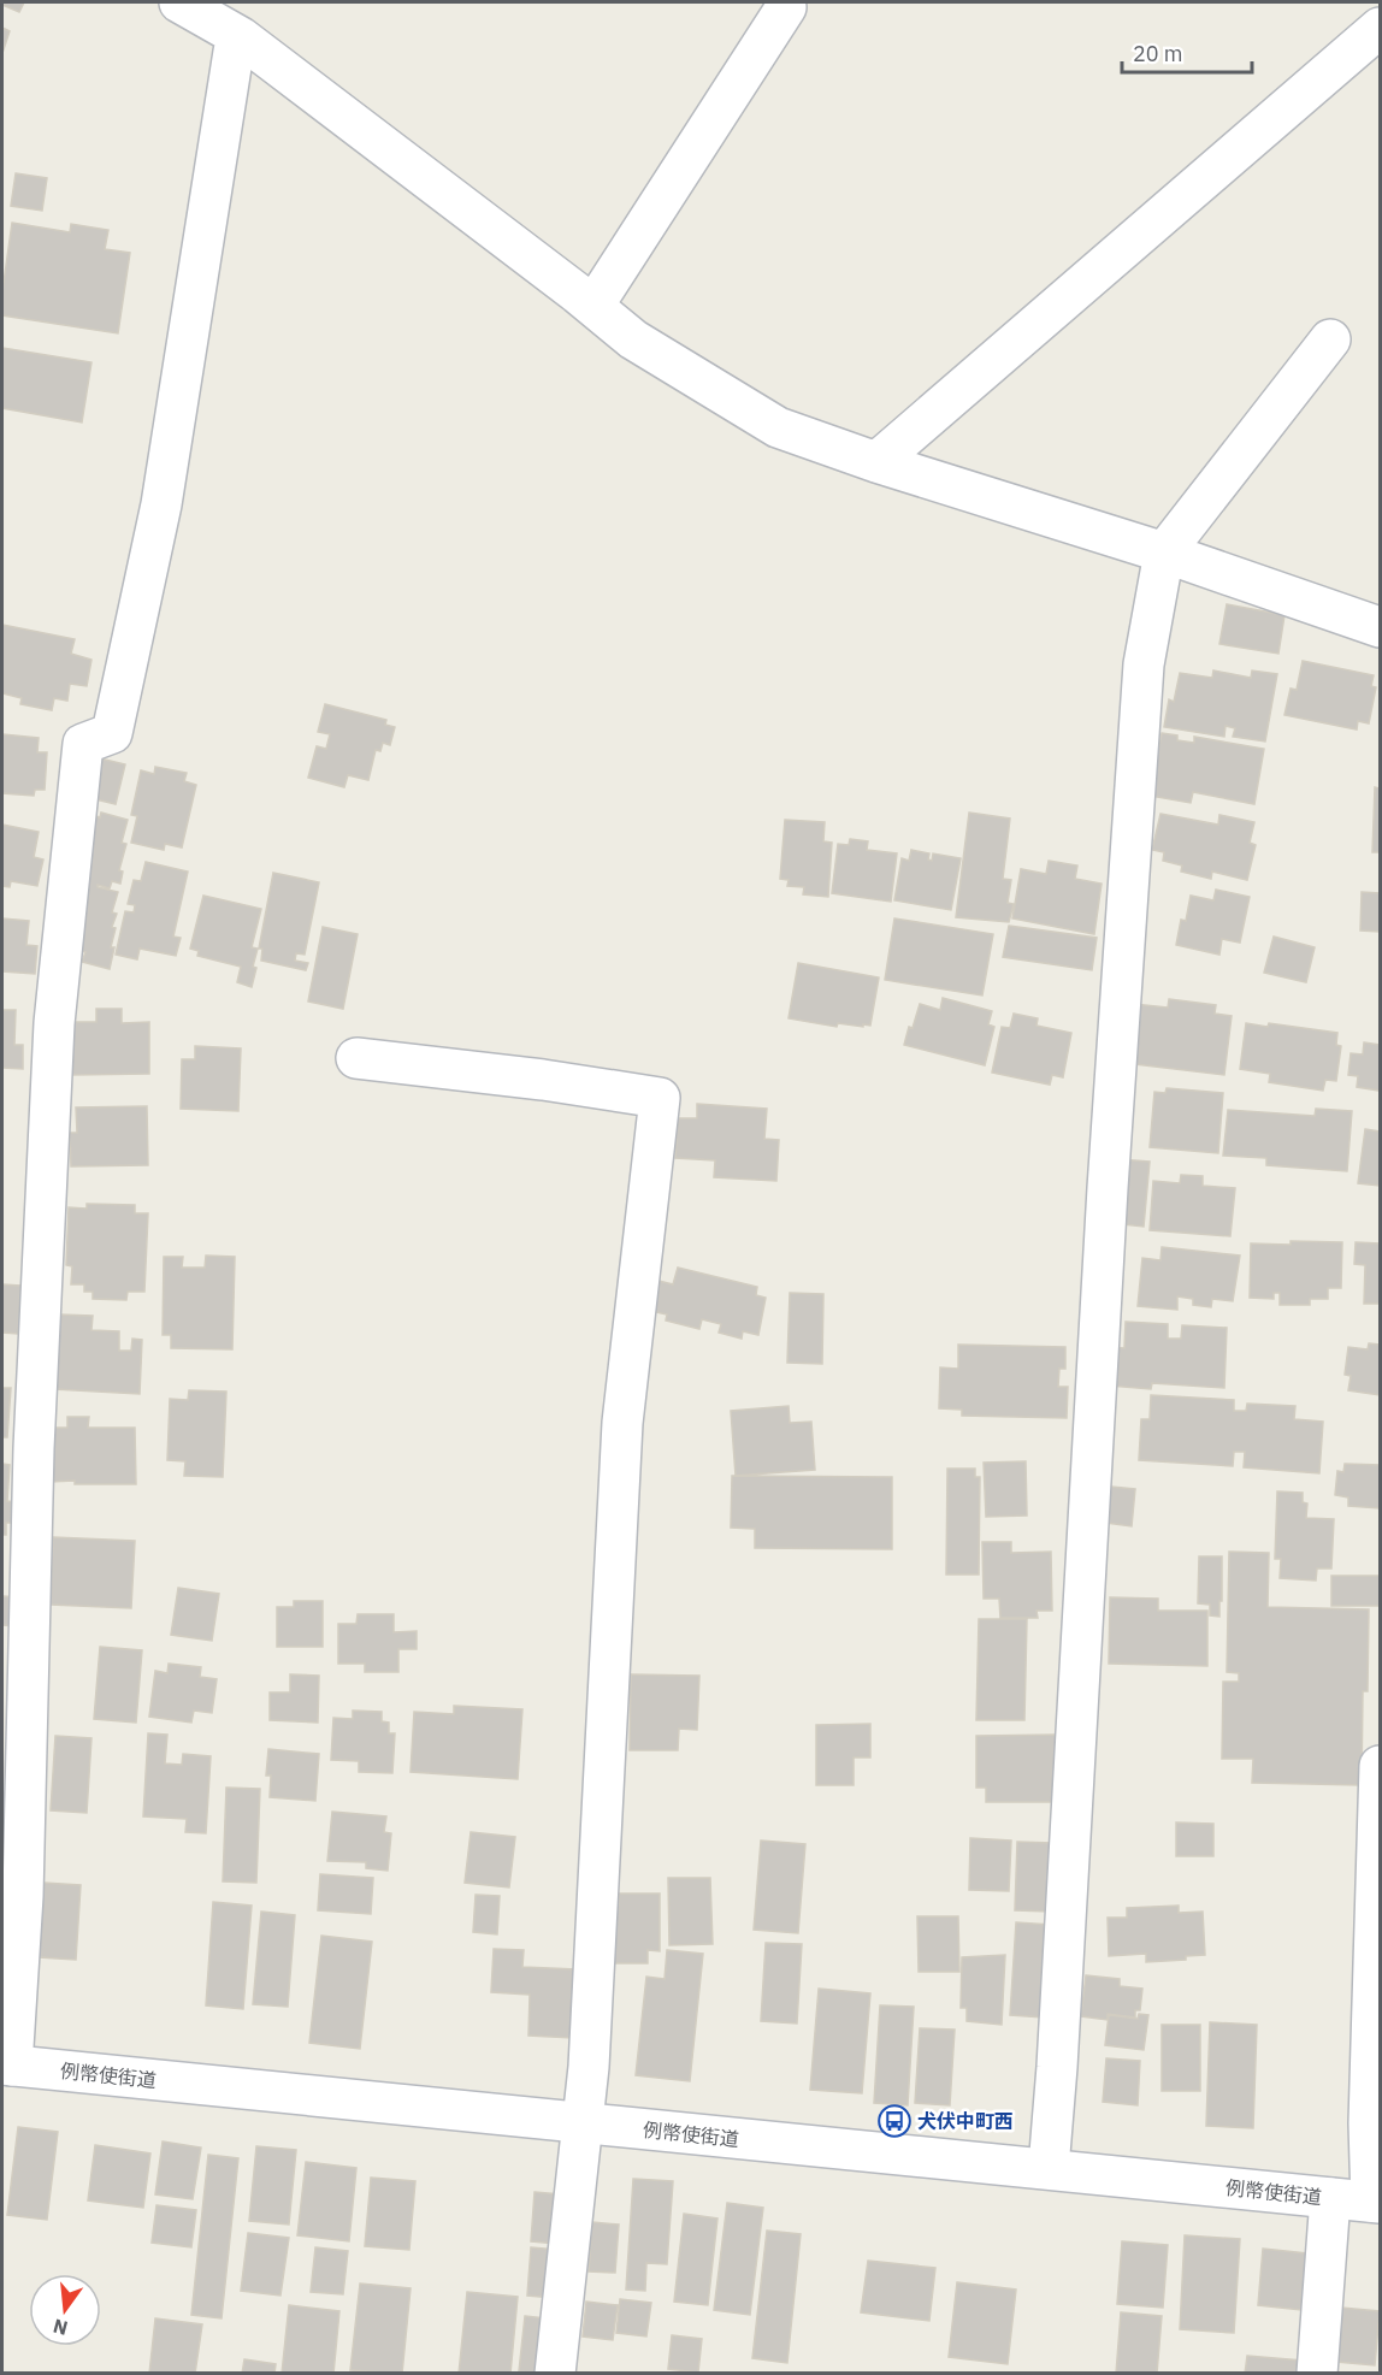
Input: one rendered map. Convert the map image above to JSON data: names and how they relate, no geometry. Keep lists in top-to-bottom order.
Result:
{
  "streets": {
    "street": ["例幣使街道"]
  },
  "places": {
    "bus stop": ["犬伏中町西"]
  },
  "scale_bar": "20 m",
  "north": "bottom"
}
